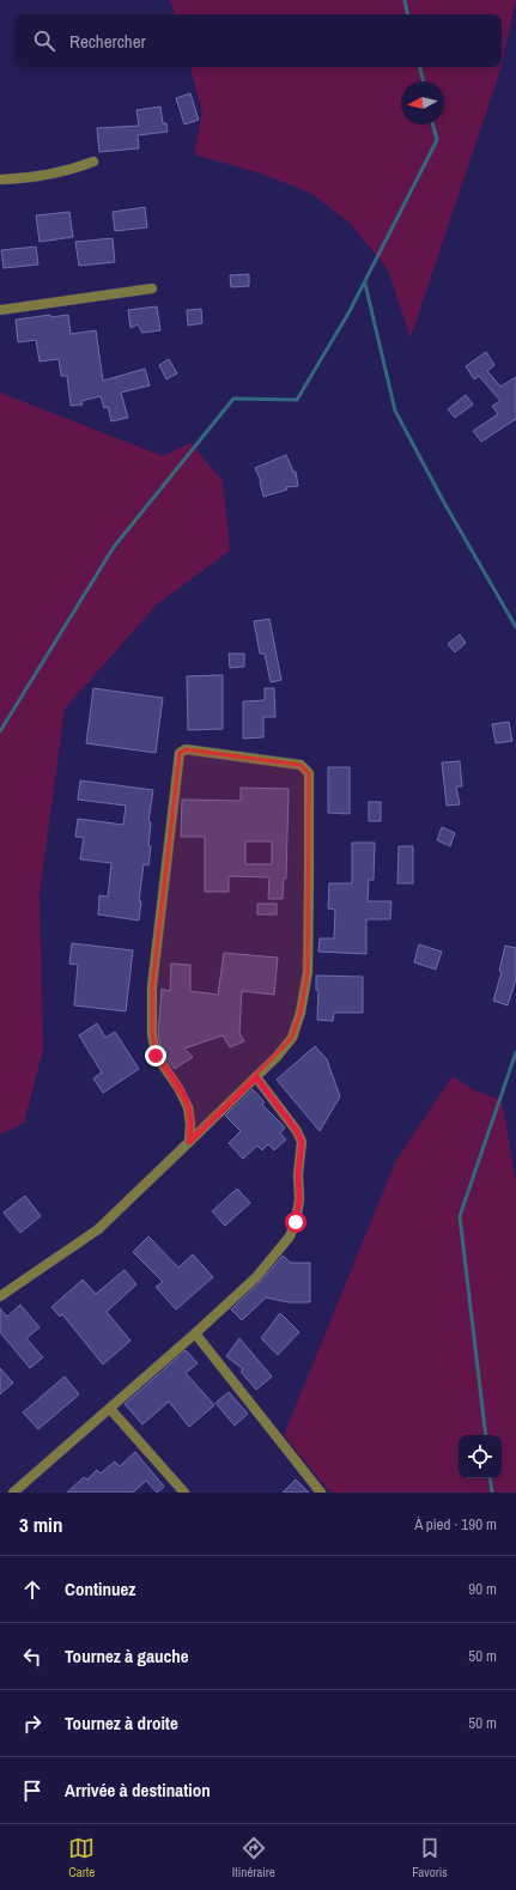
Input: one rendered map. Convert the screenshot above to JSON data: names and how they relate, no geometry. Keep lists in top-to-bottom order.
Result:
{
  "north": "left",
  "page": {
    "search": "Rechercher",
    "heading": ["3 min", "À pied · 190 m"],
    "list": [
      ["Continuez", "90 m"],
      ["Tournez à gauche", "50 m"],
      ["Tournez à droite", "50 m"],
      "Arrivée à destination"
    ],
    "nav": ["Carte", "Itinéraire", "Favoris"]
  }
}
